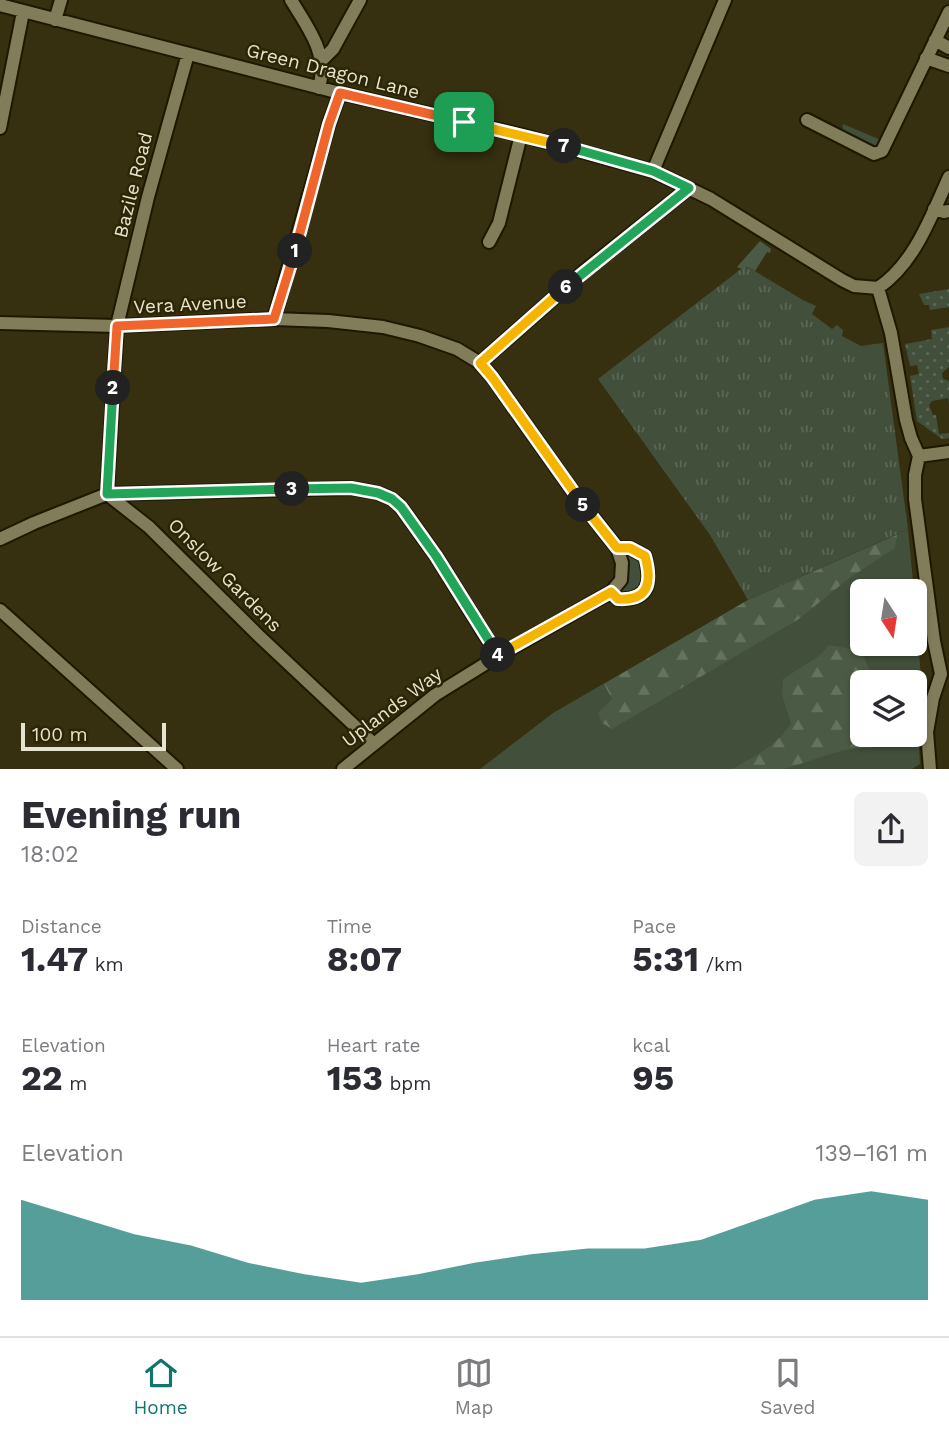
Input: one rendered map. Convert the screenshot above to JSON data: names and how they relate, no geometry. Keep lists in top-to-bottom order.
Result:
{
  "streets": {
    "street": [
      "Green Dragon Lane",
      "Bazile Road",
      "Vera Avenue",
      "Onslow Gardens",
      "Uplands Way"
    ]
  },
  "crossings": [
    ["Green Dragon Lane", "Bazile Road"],
    ["Bazile Road", "Vera Avenue"],
    ["Onslow Gardens", "Uplands Way"]
  ],
  "scale_bar": "100 m",
  "north": "bottom",
  "page": {
    "pins": [
      "7",
      "1",
      "6",
      "2",
      "3",
      "5",
      "4"
    ],
    "scale": "100 m",
    "heading": ["Evening run", "18:02"],
    "stats": [
      ["Distance", "1.47 km"],
      ["Time", "8:07"],
      ["Pace", "5:31 /km"],
      ["Elevation", "22 m"],
      ["Heart rate", "153 bpm"],
      ["kcal", "95"]
    ],
    "chart": ["Elevation", "139–161 m"],
    "tabs": ["Home", "Map", "Saved"]
  }
}
